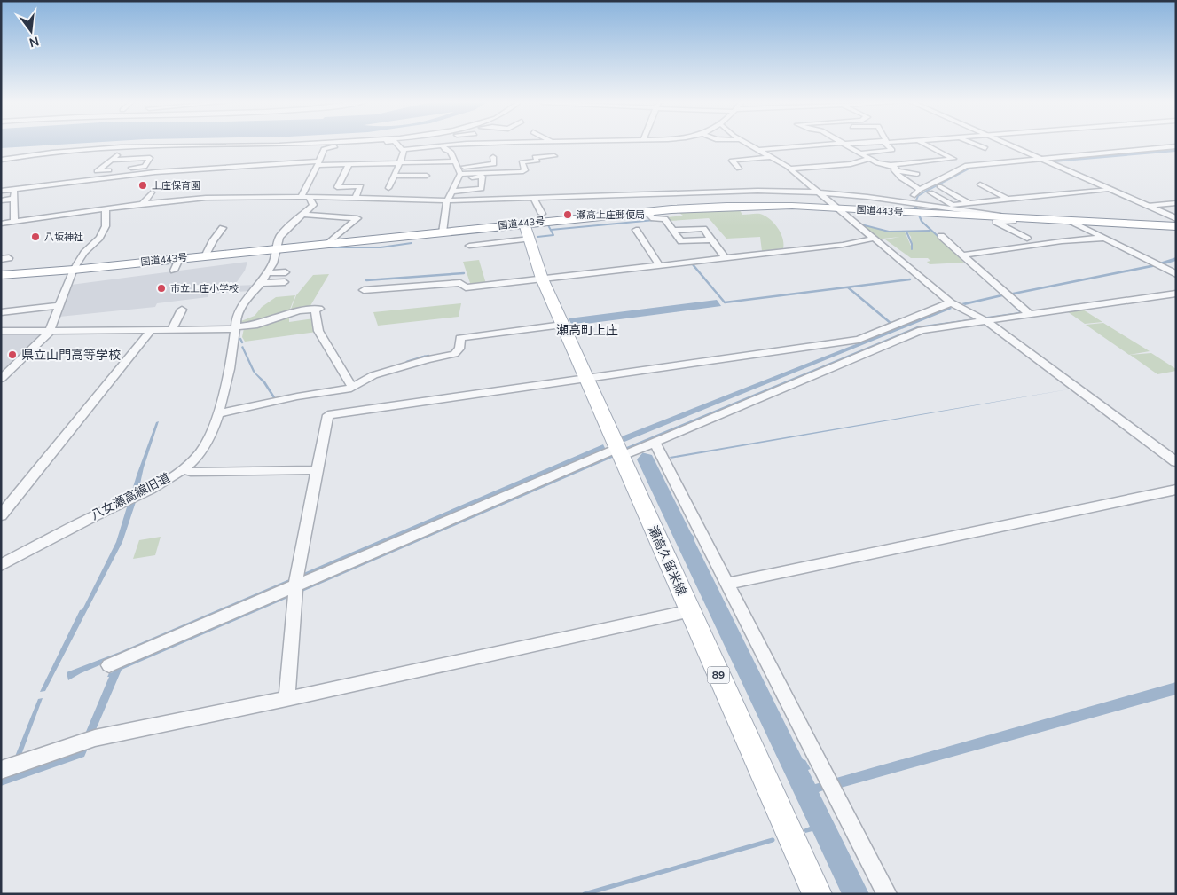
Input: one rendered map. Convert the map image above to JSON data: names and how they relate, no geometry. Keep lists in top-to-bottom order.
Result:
{
  "streets": {
    "highway": ["国道443号"],
    "main road": ["瀬高久留米線", "89"],
    "street": ["八女瀬高線旧道"]
  },
  "crossings": [
    ["国道443号", "八女瀬高線旧道"],
    ["国道443号", "瀬高久留米線"]
  ],
  "districts": ["瀬高町上庄"],
  "places": [
    "上庄保育園",
    "瀬高上庄郵便局",
    "八坂神社",
    "市立上庄小学校",
    "県立山門高等学校"
  ],
  "north": "bottom"
}
